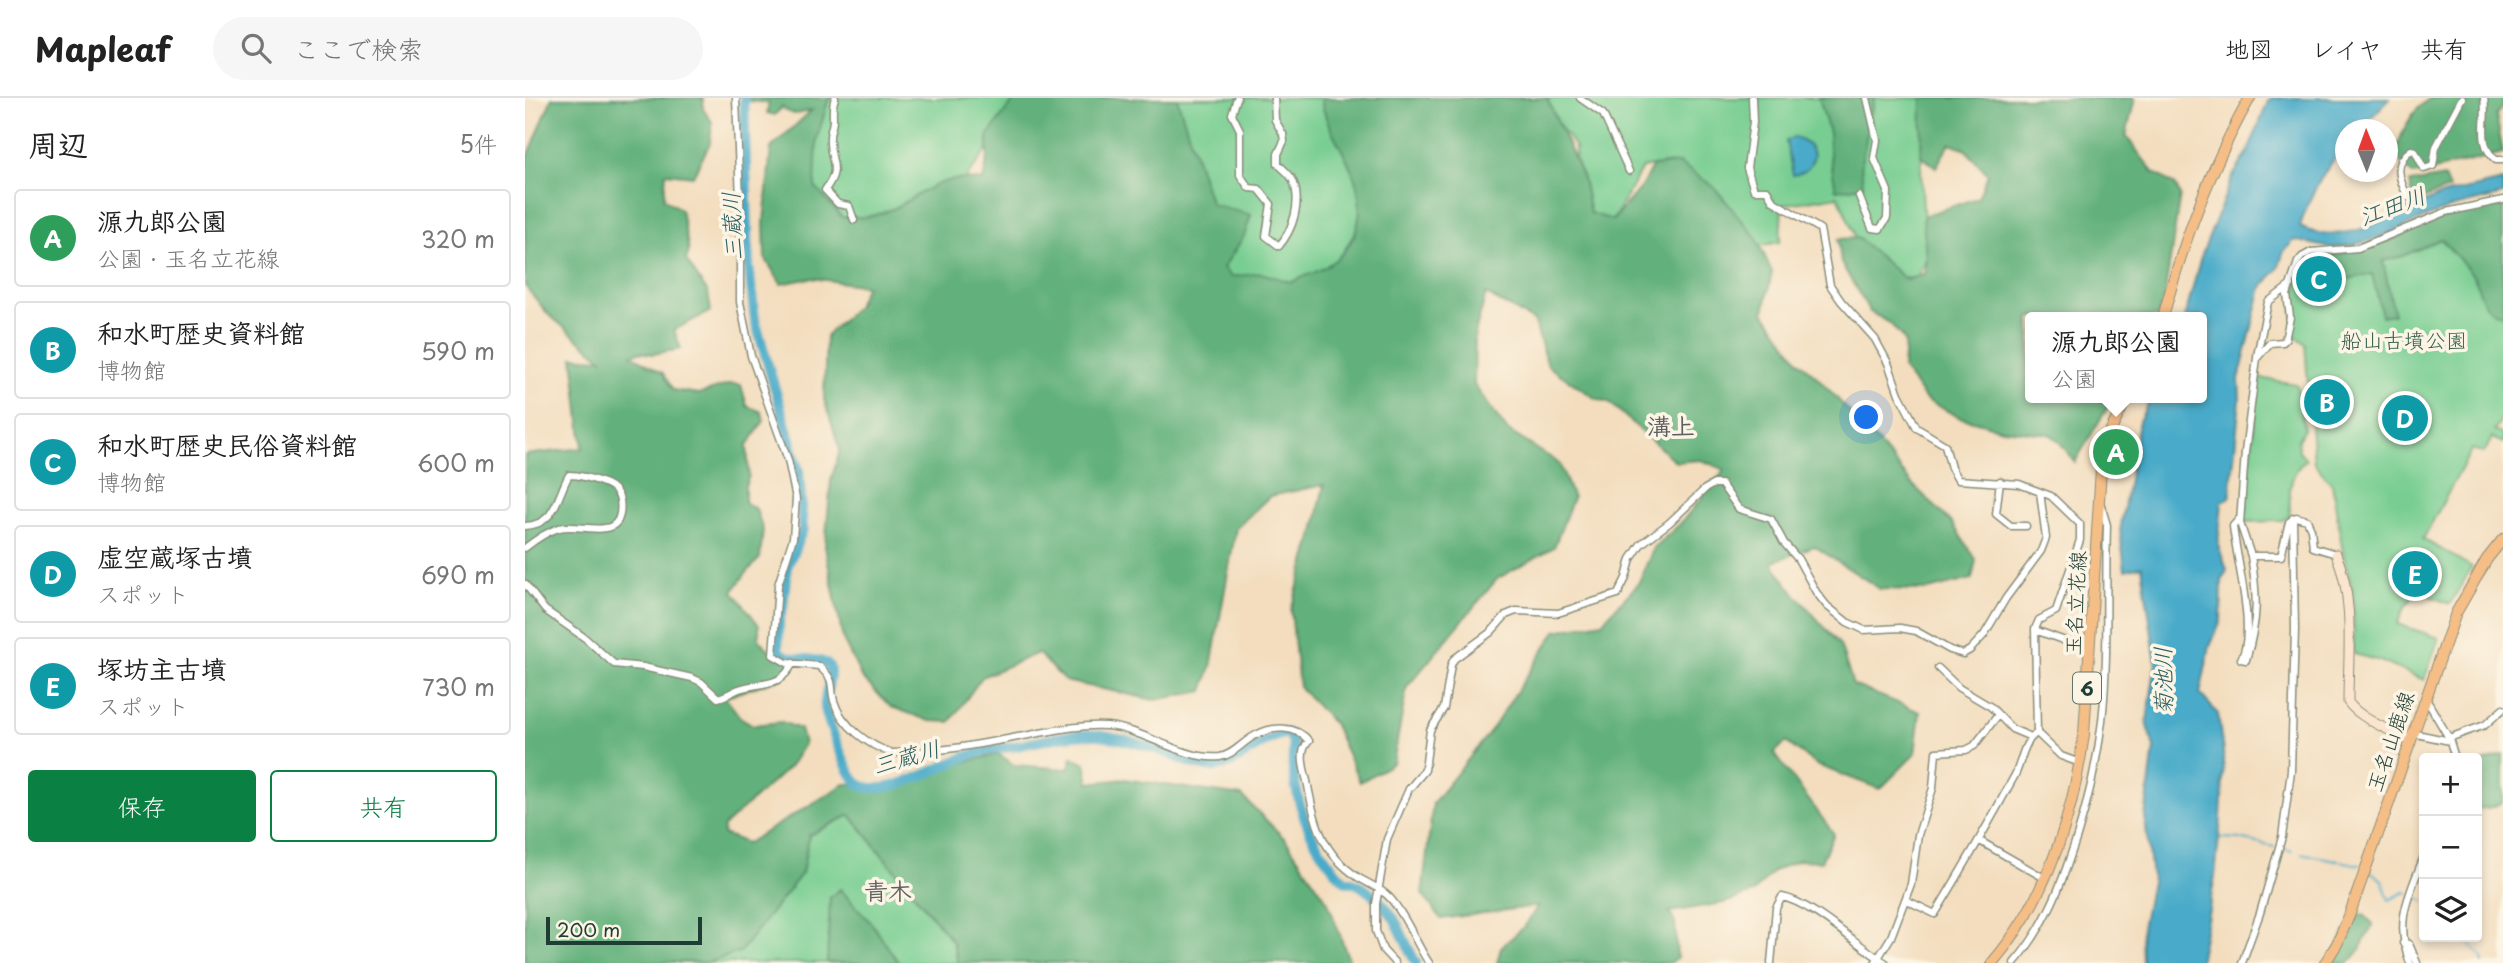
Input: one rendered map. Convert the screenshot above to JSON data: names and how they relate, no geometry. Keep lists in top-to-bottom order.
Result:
{
  "streets": {
    "main road": ["玉名立花線", "6", "玉名山鹿線"]
  },
  "districts": ["溝上", "青木"],
  "water": ["江田川", "三蔵川", "菊池川"],
  "parks": ["船山古墳公園"],
  "scale_bar": "200 m",
  "north": "top",
  "page": {
    "header": "Mapleaf",
    "search": "ここで検索",
    "nav": ["地図", "レイヤ", "共有"],
    "heading": ["周辺", "5件"],
    "list": [
      {
        "mark": "A",
        "name": "源九郎公園",
        "note": "公園 · 玉名立花線",
        "value": "320 m"
      },
      {
        "mark": "B",
        "name": "和水町歴史資料館",
        "note": "博物館",
        "value": "590 m"
      },
      {
        "mark": "C",
        "name": "和水町歴史民俗資料館",
        "note": "博物館",
        "value": "600 m"
      },
      {
        "mark": "D",
        "name": "虚空蔵塚古墳",
        "note": "スポット",
        "value": "690 m"
      },
      {
        "mark": "E",
        "name": "塚坊主古墳",
        "note": "スポット",
        "value": "730 m"
      }
    ],
    "pins": [
      "C",
      "B",
      "D",
      "A",
      "E"
    ],
    "popup": ["源九郎公園", "公園"],
    "buttons": ["保存", "共有"],
    "map_buttons": ["+", "−"],
    "scale": "200 m"
  }
}
